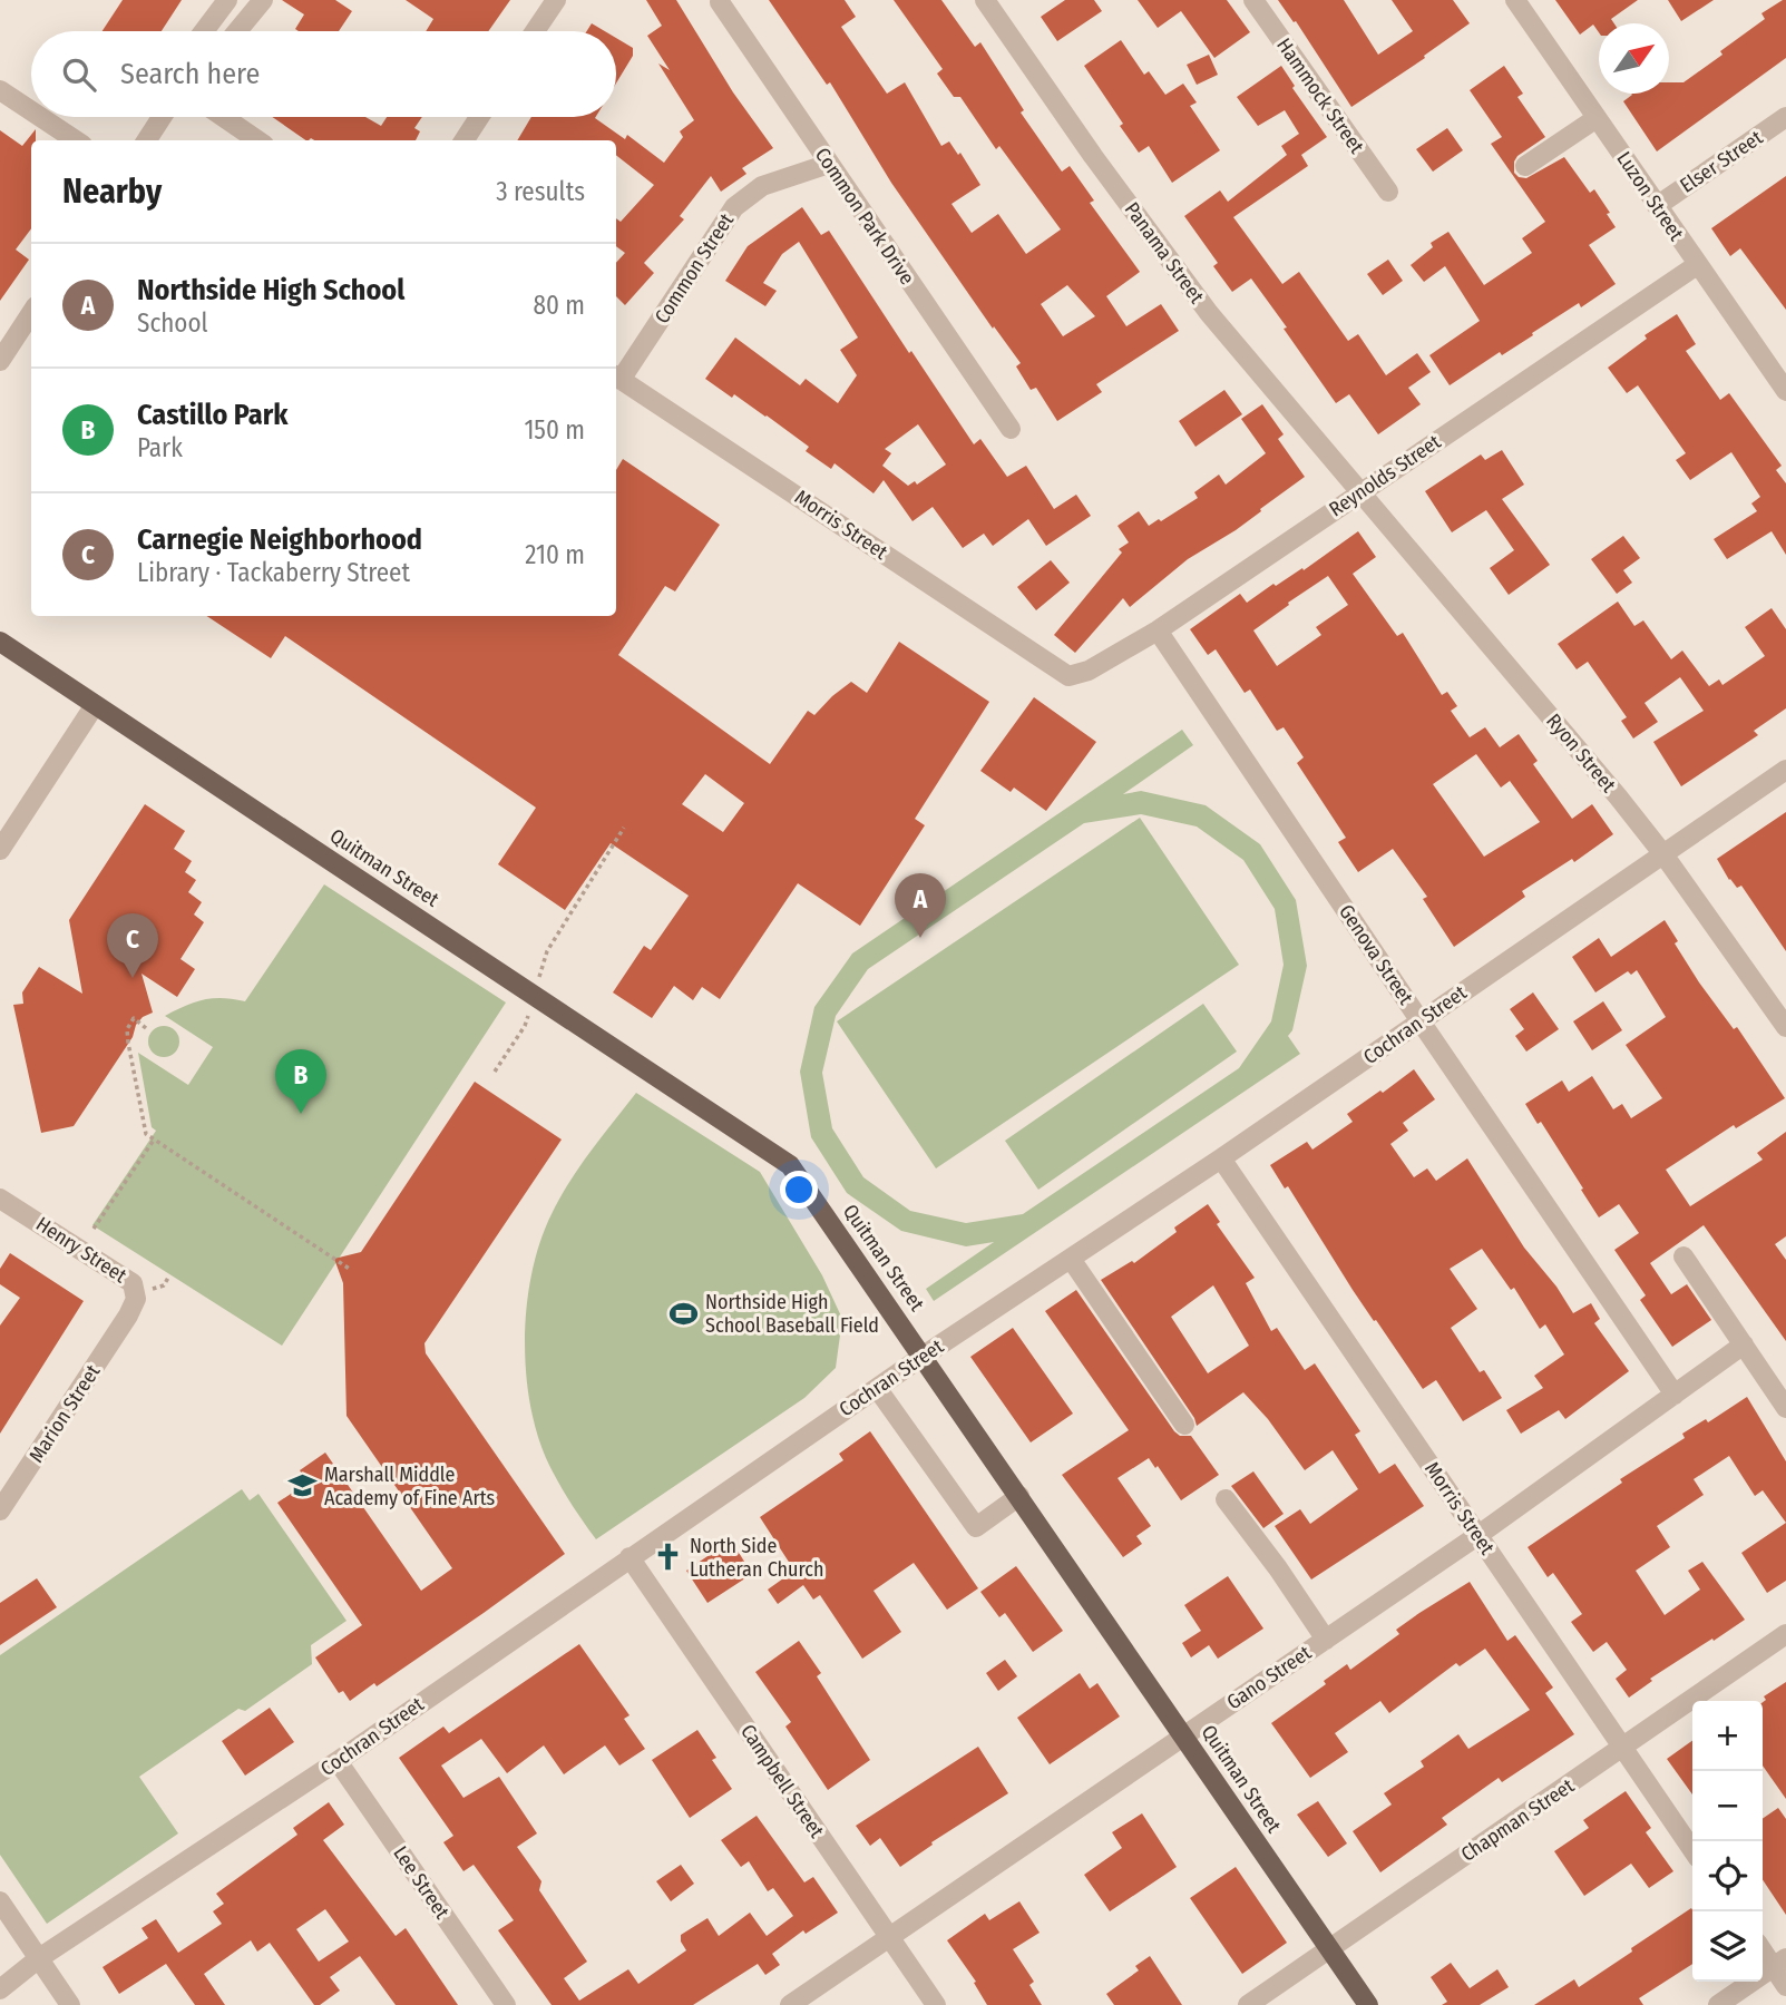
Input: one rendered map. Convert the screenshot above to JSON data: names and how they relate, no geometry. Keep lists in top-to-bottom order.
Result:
{
  "streets": {
    "main road": ["Quitman Street"],
    "street": [
      "Hammock Street",
      "Elser Street",
      "Luzon Street",
      "Common Park Drive",
      "Panama Street",
      "Common Street",
      "Reynolds Street",
      "Morris Street",
      "Ryon Street",
      "Genova Street",
      "Cochran Street",
      "Henry Street",
      "Marion Street",
      "Gano Street",
      "Campbell Street",
      "Chapman Street",
      "Lee Street"
    ]
  },
  "crossings": [
    ["Elser Street", "Luzon Street"],
    ["Luzon Street", "Reynolds Street"],
    ["Common Park Drive", "Common Street"],
    ["Panama Street", "Reynolds Street"],
    ["Panama Street", "Ryon Street"],
    ["Common Street", "Morris Street"],
    ["Reynolds Street", "Morris Street"],
    ["Reynolds Street", "Ryon Street"],
    ["Reynolds Street", "Genova Street"],
    ["Morris Street", "Cochran Street"],
    ["Morris Street", "Gano Street"],
    ["Morris Street", "Chapman Street"],
    ["Ryon Street", "Cochran Street"],
    ["Quitman Street", "Cochran Street"],
    ["Quitman Street", "Gano Street"],
    ["Quitman Street", "Chapman Street"],
    ["Genova Street", "Cochran Street"],
    ["Genova Street", "Gano Street"],
    ["Cochran Street", "Campbell Street"],
    ["Cochran Street", "Lee Street"],
    ["Henry Street", "Marion Street"],
    ["Gano Street", "Campbell Street"]
  ],
  "places": {
    "sports": ["Northside High School Baseball Field"],
    "school or university": ["Marshall Middle Academy of Fine Arts"],
    "church": ["North Side Lutheran Church"]
  },
  "north": "top right",
  "page": {
    "search": "Search here",
    "heading": ["Nearby", "3 results"],
    "list": [
      {
        "mark": "A",
        "name": "Northside High School",
        "note": "School",
        "value": "80 m"
      },
      {
        "mark": "B",
        "name": "Castillo Park",
        "note": "Park",
        "value": "150 m"
      },
      {
        "mark": "C",
        "name": "Carnegie Neighborhood",
        "note": "Library · Tackaberry Street",
        "value": "210 m"
      }
    ],
    "pins": ["A", "C", "B"],
    "map_buttons": ["+", "−"]
  }
}
